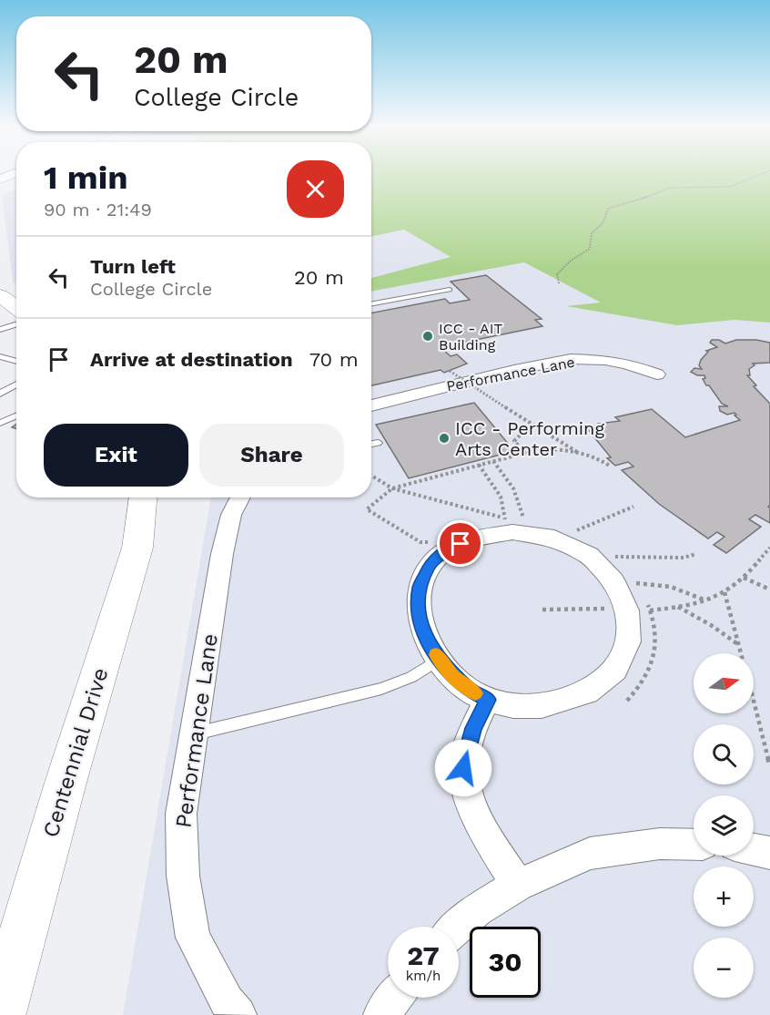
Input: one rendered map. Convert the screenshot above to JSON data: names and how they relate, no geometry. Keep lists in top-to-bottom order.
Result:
{
  "streets": {
    "main road": ["Centennial Drive"],
    "street": ["Performance Lane"]
  },
  "places": ["ICC - AIT Building", "ICC - Performing Arts Center"],
  "north": "right",
  "page": {
    "turn": ["20 m", "College Circle"],
    "heading": ["1 min", "90 m · 21:49"],
    "list": [
      {
        "name": "Turn left",
        "note": "College Circle",
        "value": "20 m"
      },
      {
        "name": "Arrive at destination",
        "value": "70 m"
      }
    ],
    "buttons": ["Exit", "Share"],
    "map_buttons": ["+", "−"],
    "speed": "27 km/h",
    "limit": "30"
  }
}
